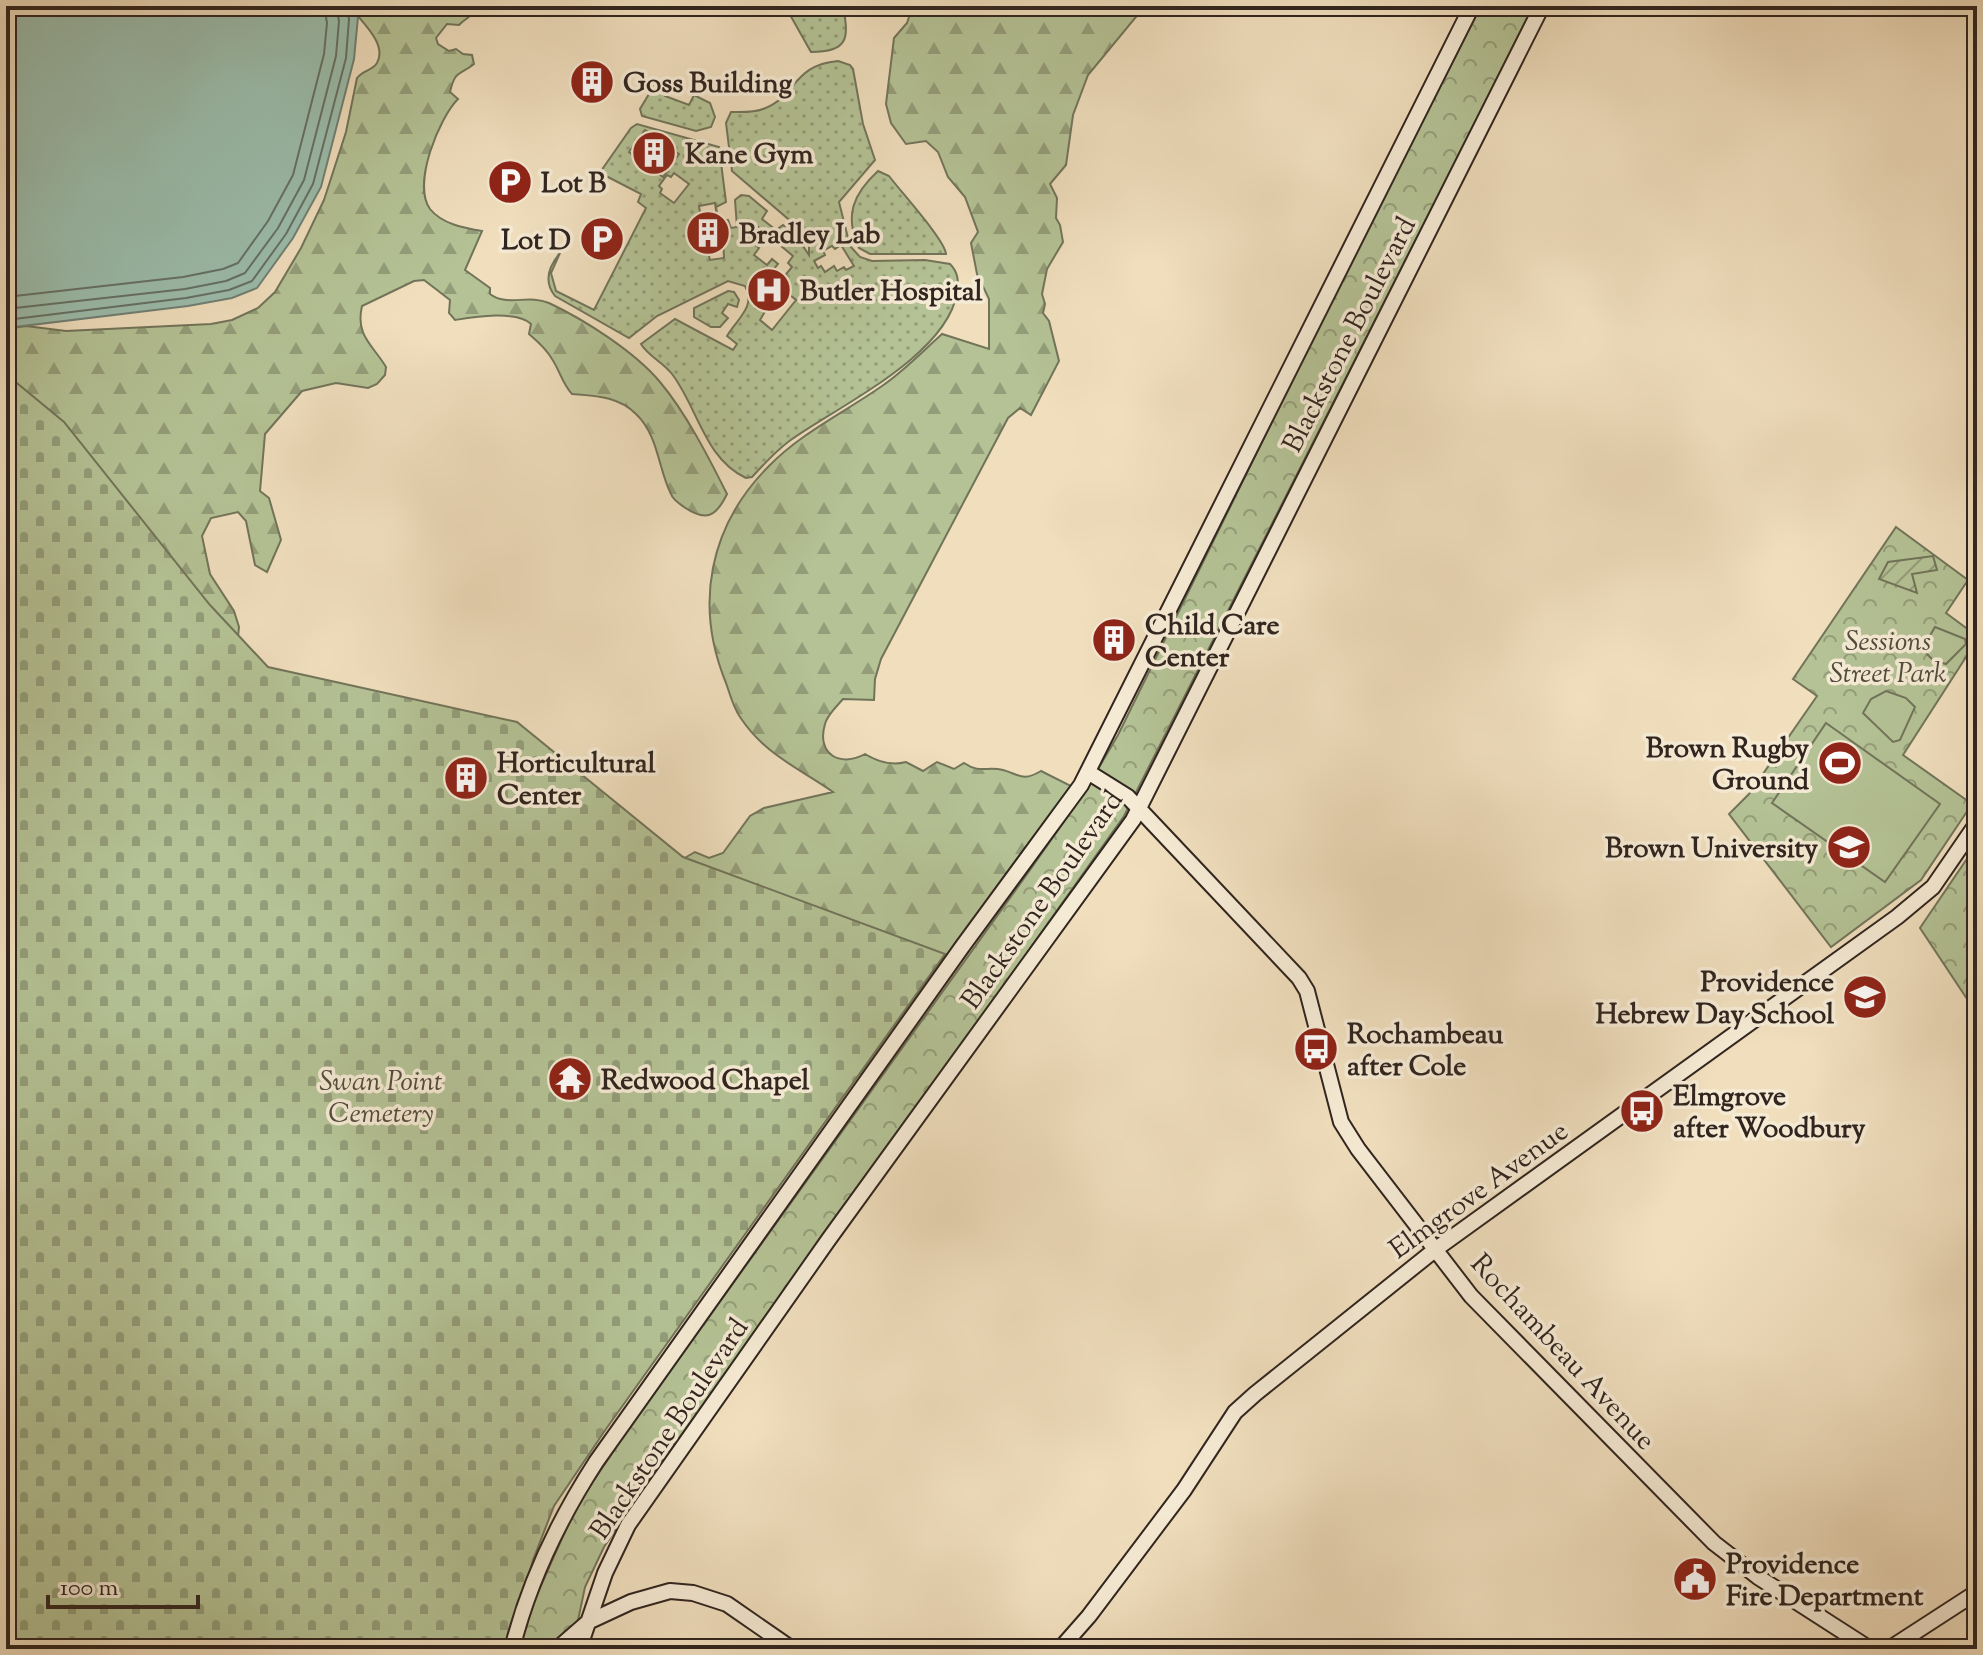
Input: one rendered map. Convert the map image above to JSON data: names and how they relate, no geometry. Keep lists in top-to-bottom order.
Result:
{
  "streets": {
    "main road": ["Blackstone Boulevard", "Elmgrove Avenue", "Rochambeau Avenue"]
  },
  "crossings": [
    ["Blackstone Boulevard", "Rochambeau Avenue"],
    ["Elmgrove Avenue", "Rochambeau Avenue"]
  ],
  "parks": ["Sessions Street Park", "Swan Point Cemetery"],
  "places": {
    "building": [
      "Goss Building",
      "Kane Gym",
      "Bradley Lab",
      "Child Care Center",
      "Horticultural Center"
    ],
    "parking": ["Lot B", "Lot D"],
    "hospital": ["Butler Hospital"],
    "sports": ["Brown Rugby Ground"],
    "school or university": ["Brown University", "Providence Hebrew Day School"],
    "bus stop": ["Rochambeau after Cole", "Elmgrove after Woodbury"],
    "temple": ["Redwood Chapel"],
    "public building": ["Providence Fire Department"]
  },
  "scale_bar": "100 m"
}
